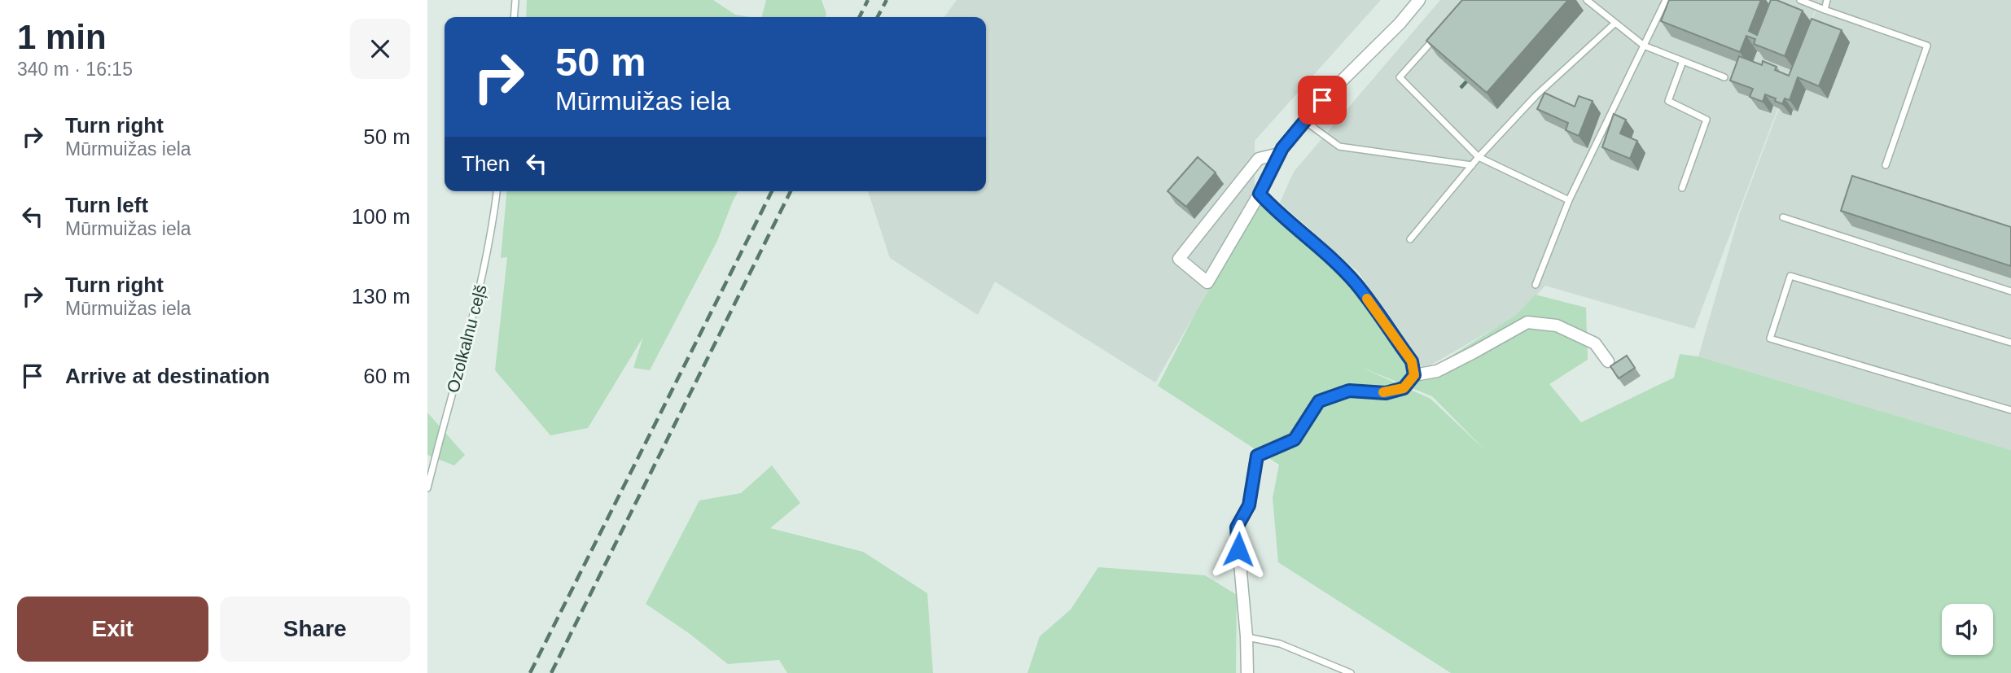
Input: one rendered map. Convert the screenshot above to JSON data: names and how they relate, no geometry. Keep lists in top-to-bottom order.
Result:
{
  "streets": {
    "lane": ["Ozolkalnu ceļš"]
  },
  "page": {
    "heading": ["1 min", "340 m · 16:15"],
    "turn": ["50 m", "Mūrmuižas iela"],
    "list": [
      {
        "name": "Turn right",
        "note": "Mūrmuižas iela",
        "value": "50 m"
      },
      {
        "name": "Turn left",
        "note": "Mūrmuižas iela",
        "value": "100 m"
      },
      {
        "name": "Turn right",
        "note": "Mūrmuižas iela",
        "value": "130 m"
      },
      {
        "name": "Arrive at destination",
        "value": "60 m"
      }
    ],
    "then": "Then",
    "buttons": ["Exit", "Share"]
  }
}
